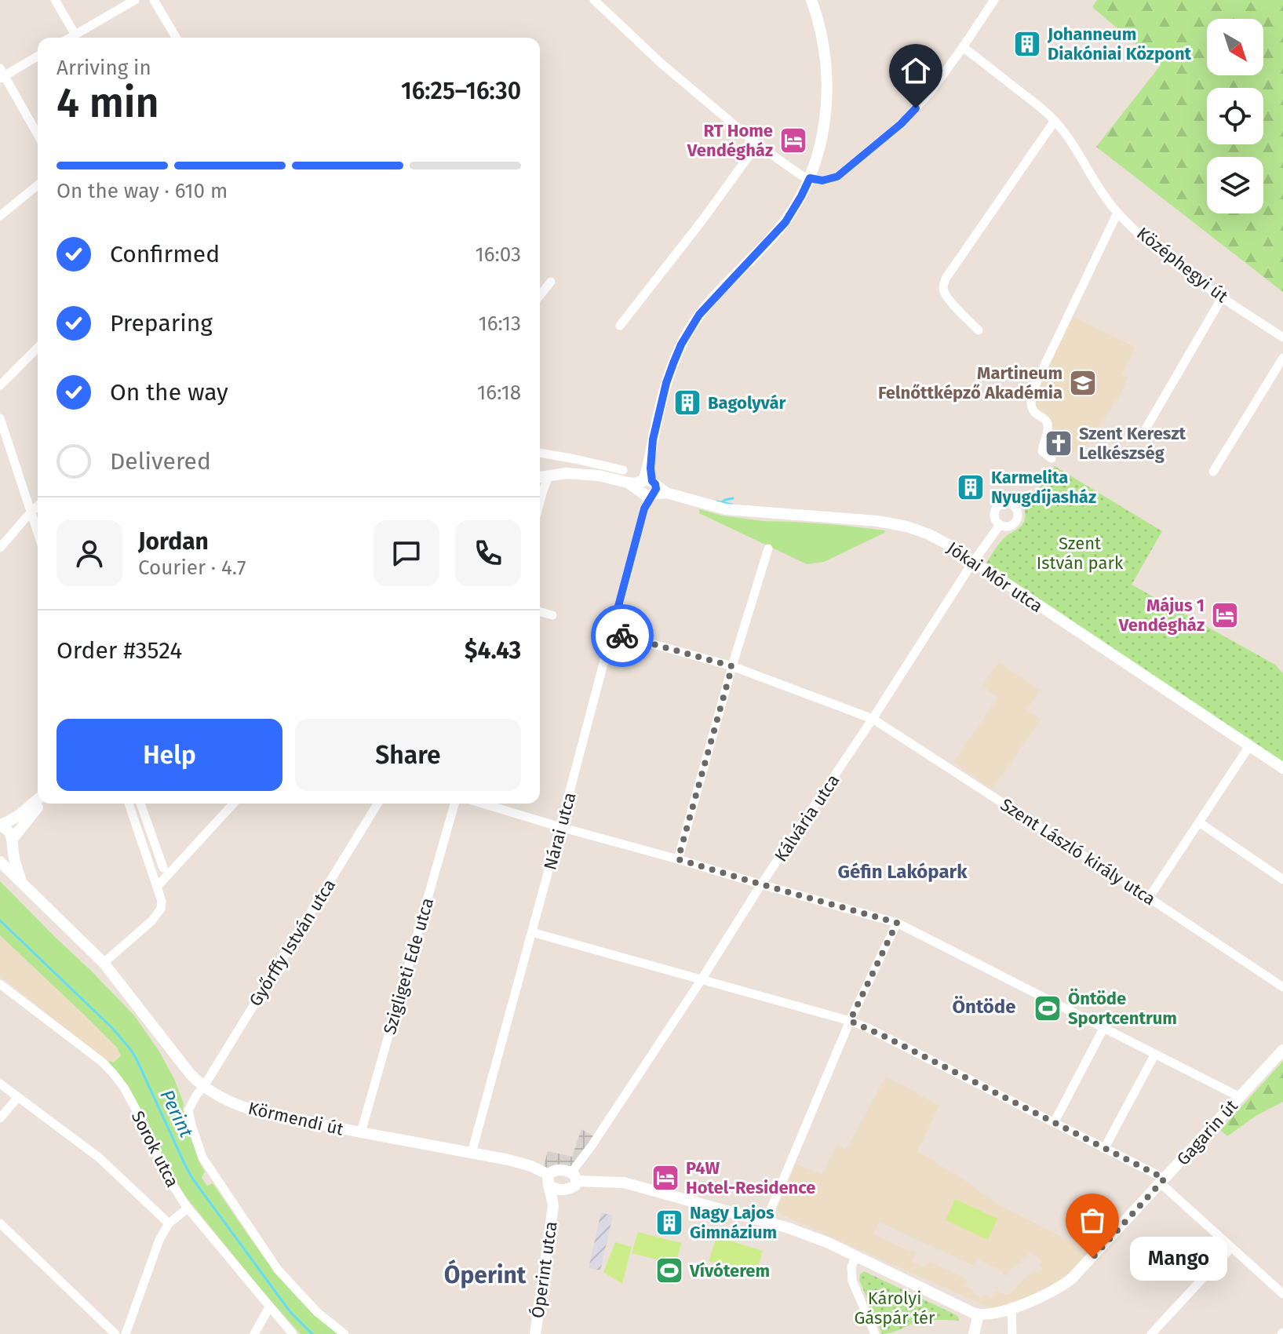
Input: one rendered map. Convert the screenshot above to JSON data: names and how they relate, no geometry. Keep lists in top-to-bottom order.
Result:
{
  "streets": {
    "street": [
      "Középhegyi út",
      "Jókai Mór utca",
      "Kálvária utca",
      "Nárai utca",
      "Szent László király utca",
      "Győrffy István utca",
      "Szigligeti Ede utca",
      "Körmendi út",
      "Gagarin út",
      "Sorok utca",
      "Óperint utca"
    ]
  },
  "crossings": [
    ["Jókai Mór utca", "Kálvária utca"],
    ["Jókai Mór utca", "Nárai utca"],
    ["Kálvária utca", "Szent László király utca"],
    ["Kálvária utca", "Körmendi út"],
    ["Kálvária utca", "Óperint utca"],
    ["Nárai utca", "Szent László király utca"],
    ["Nárai utca", "Körmendi út"],
    ["Győrffy István utca", "Körmendi út"],
    ["Szigligeti Ede utca", "Körmendi út"],
    ["Körmendi út", "Óperint utca"]
  ],
  "districts": ["Géfin Lakópark", "Öntöde", "Óperint"],
  "water": ["Perint"],
  "parks": ["Szent István park", "Károlyi Gáspár tér"],
  "places": {
    "building": [
      "Johanneum Diakóniai Központ",
      "Bagolyvár",
      "Karmelita Nyugdíjasház",
      "Nagy Lajos Gimnázium"
    ],
    "hotel": ["RT Home Vendégház", "Május 1 Vendégház", "P4W Hotel-Residence"],
    "school or university": ["Martineum Felnőttképző Akadémia"],
    "church": ["Szent Kereszt Lelkészség"],
    "sports": ["Öntöde Sportcentrum", "Vívóterem"],
    "other": ["Mango"]
  },
  "north": "bottom right",
  "page": {
    "heading": ["4 min", "Arriving in", "16:25–16:30"],
    "panel": [
      "Jordan",
      "Courier · 4.7",
      "Order #3524",
      "$4.43"
    ],
    "bar": "On the way · 610 m",
    "list": [
      ["Confirmed", "16:03"],
      ["Preparing", "16:13"],
      ["On the way", "16:18"],
      "Delivered"
    ],
    "buttons": ["Help", "Share"],
    "bubble": "Mango"
  }
}
